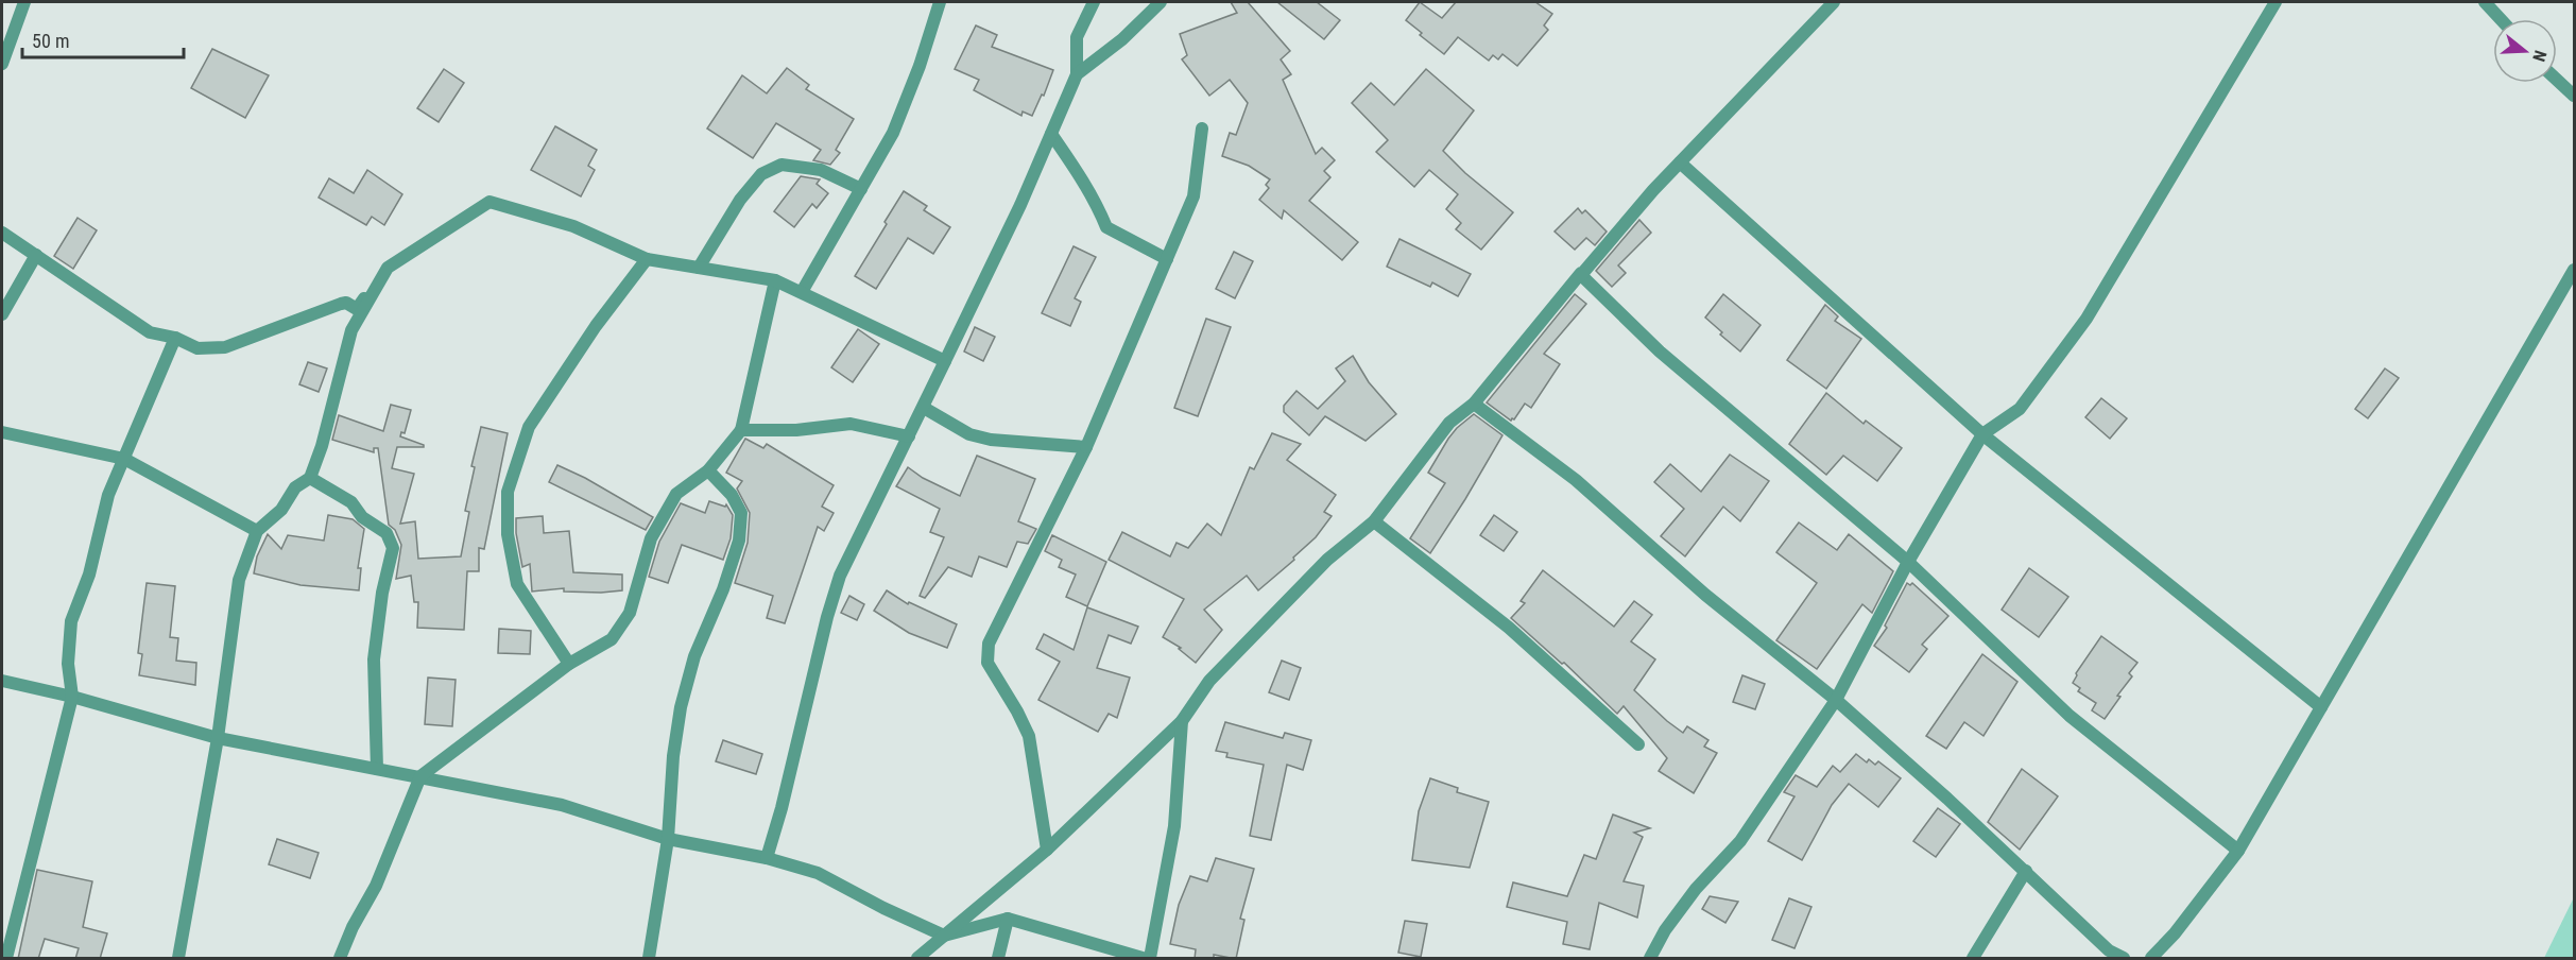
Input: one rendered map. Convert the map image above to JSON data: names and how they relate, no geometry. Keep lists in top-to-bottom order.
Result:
{
  "scale_bar": "50 m",
  "north": "right"
}
